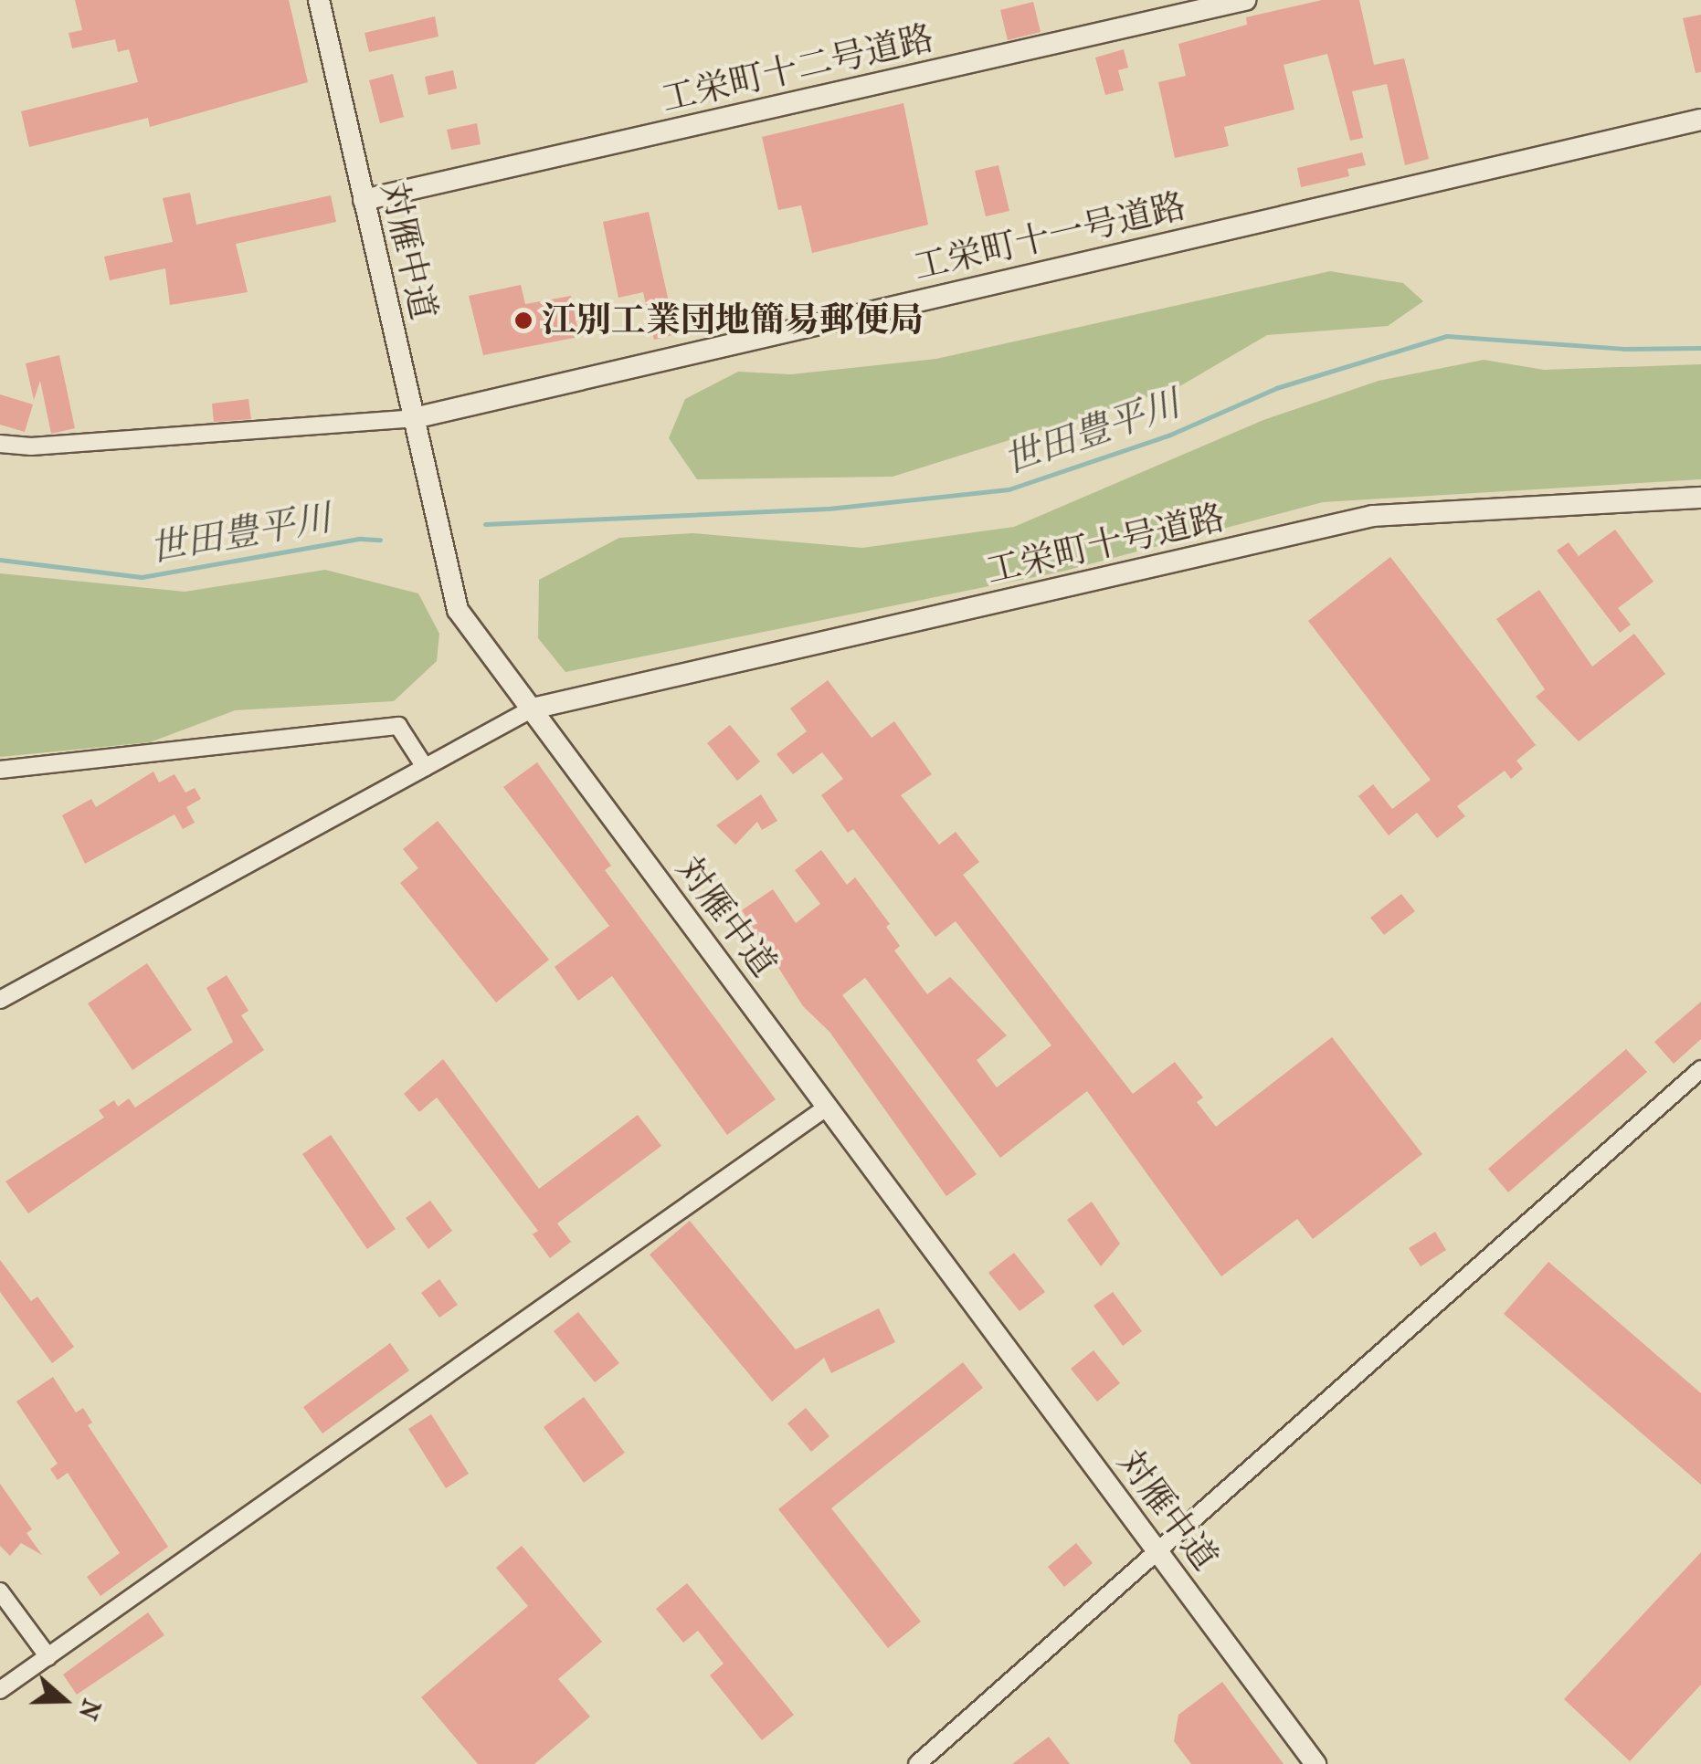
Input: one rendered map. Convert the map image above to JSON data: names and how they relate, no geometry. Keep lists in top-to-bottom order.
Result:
{
  "streets": {
    "street": [
      "工栄町十二号道路",
      "工栄町十一号道路",
      "対雁中道",
      "工栄町十号道路"
    ]
  },
  "crossings": [
    ["工栄町十二号道路", "対雁中道"],
    ["工栄町十一号道路", "対雁中道"],
    ["対雁中道", "工栄町十号道路"]
  ],
  "water": ["世田豊平川"],
  "places": ["江別工業団地簡易郵便局"],
  "north": "right"
}
